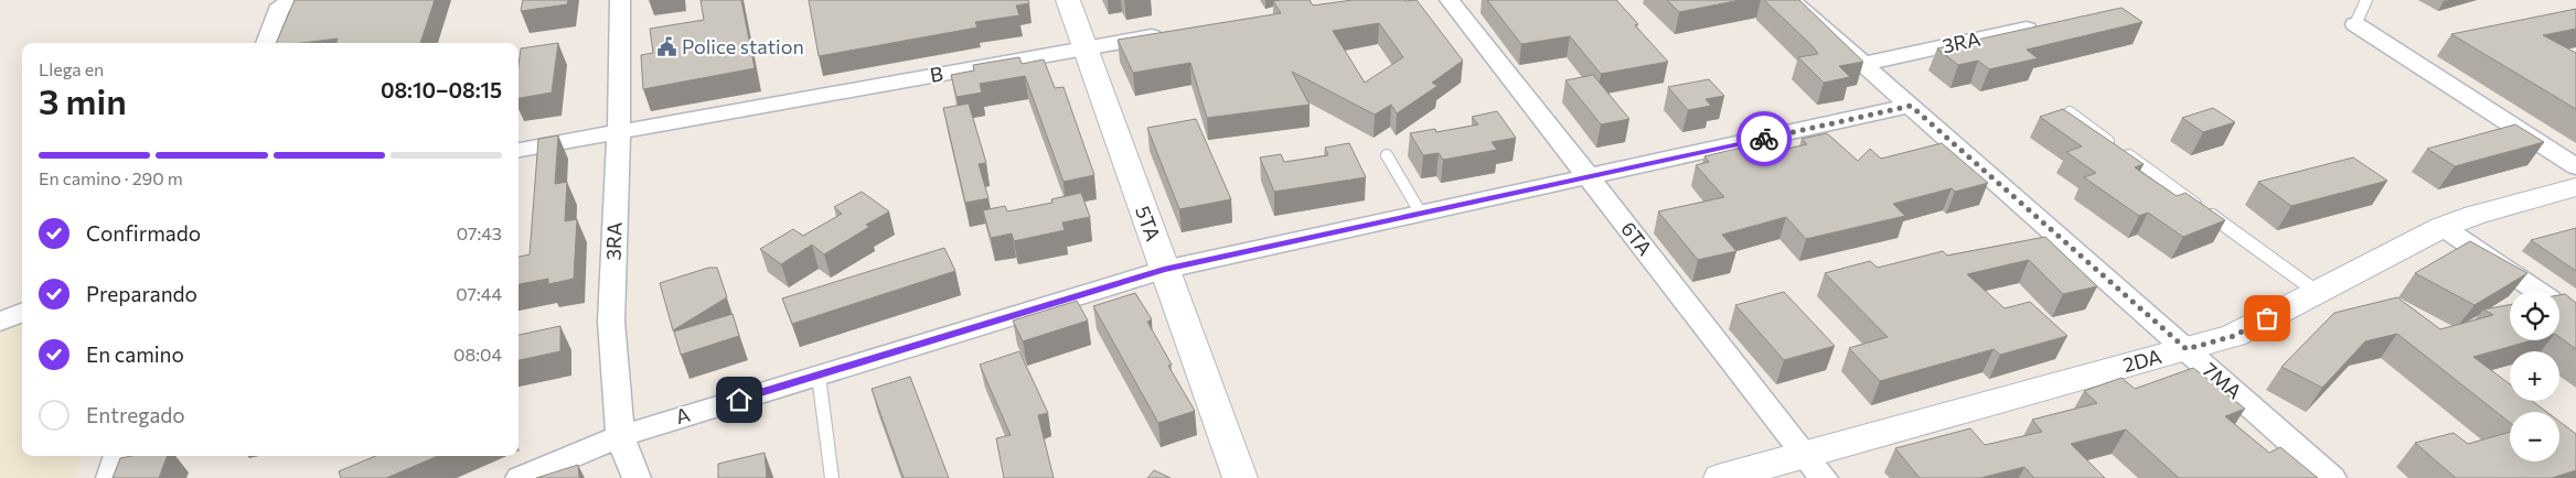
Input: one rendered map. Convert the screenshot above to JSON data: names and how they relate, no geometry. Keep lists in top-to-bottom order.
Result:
{
  "streets": {
    "street": [
      "3RA",
      "B",
      "5TA",
      "6TA",
      "2DA",
      "7MA",
      "A"
    ]
  },
  "crossings": [
    ["3RA", "B"],
    ["3RA", "7MA"],
    ["3RA", "A"],
    ["B", "5TA"],
    ["5TA", "A"],
    ["6TA", "2DA"],
    ["6TA", "A"],
    ["2DA", "7MA"],
    ["7MA", "A"]
  ],
  "places": {
    "public building": ["Police station"]
  },
  "page": {
    "heading": ["3 min", "Llega en", "08:10–08:15"],
    "bar": "En camino · 290 m",
    "list": [
      ["Confirmado", "07:43"],
      ["Preparando", "07:44"],
      ["En camino", "08:04"],
      "Entregado"
    ],
    "map_buttons": ["+", "−"]
  }
}
